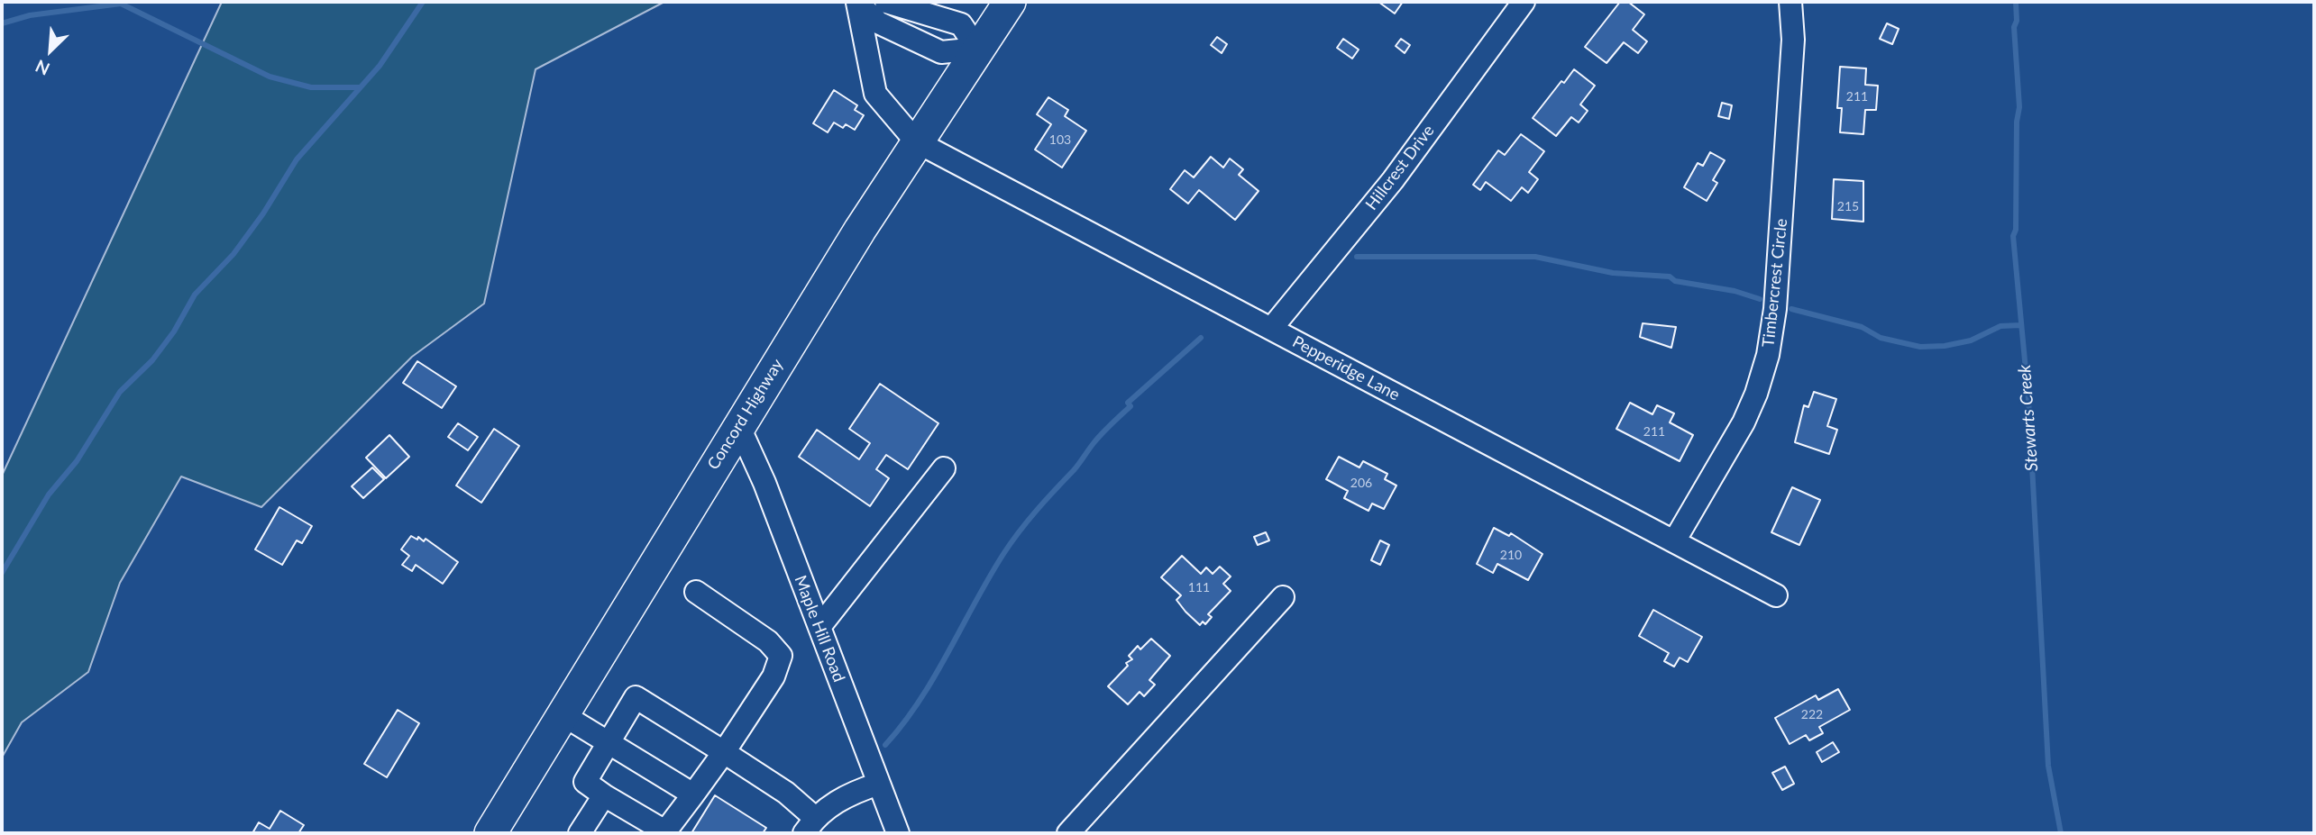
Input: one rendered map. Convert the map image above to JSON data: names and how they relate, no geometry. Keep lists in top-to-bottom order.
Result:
{
  "streets": {
    "highway": ["Concord Highway"],
    "street": [
      "Hillcrest Drive",
      "Timbercrest Circle",
      "Pepperidge Lane",
      "Maple Hill Road"
    ]
  },
  "crossings": [
    ["Hillcrest Drive", "Pepperidge Lane"],
    ["Timbercrest Circle", "Pepperidge Lane"],
    ["Pepperidge Lane", "Concord Highway"],
    ["Concord Highway", "Maple Hill Road"]
  ],
  "water": ["Stewarts Creek"],
  "house_numbers": [
    "211",
    "103",
    "215",
    "211",
    "206",
    "210",
    "111",
    "222"
  ],
  "north": "bottom left"
}
